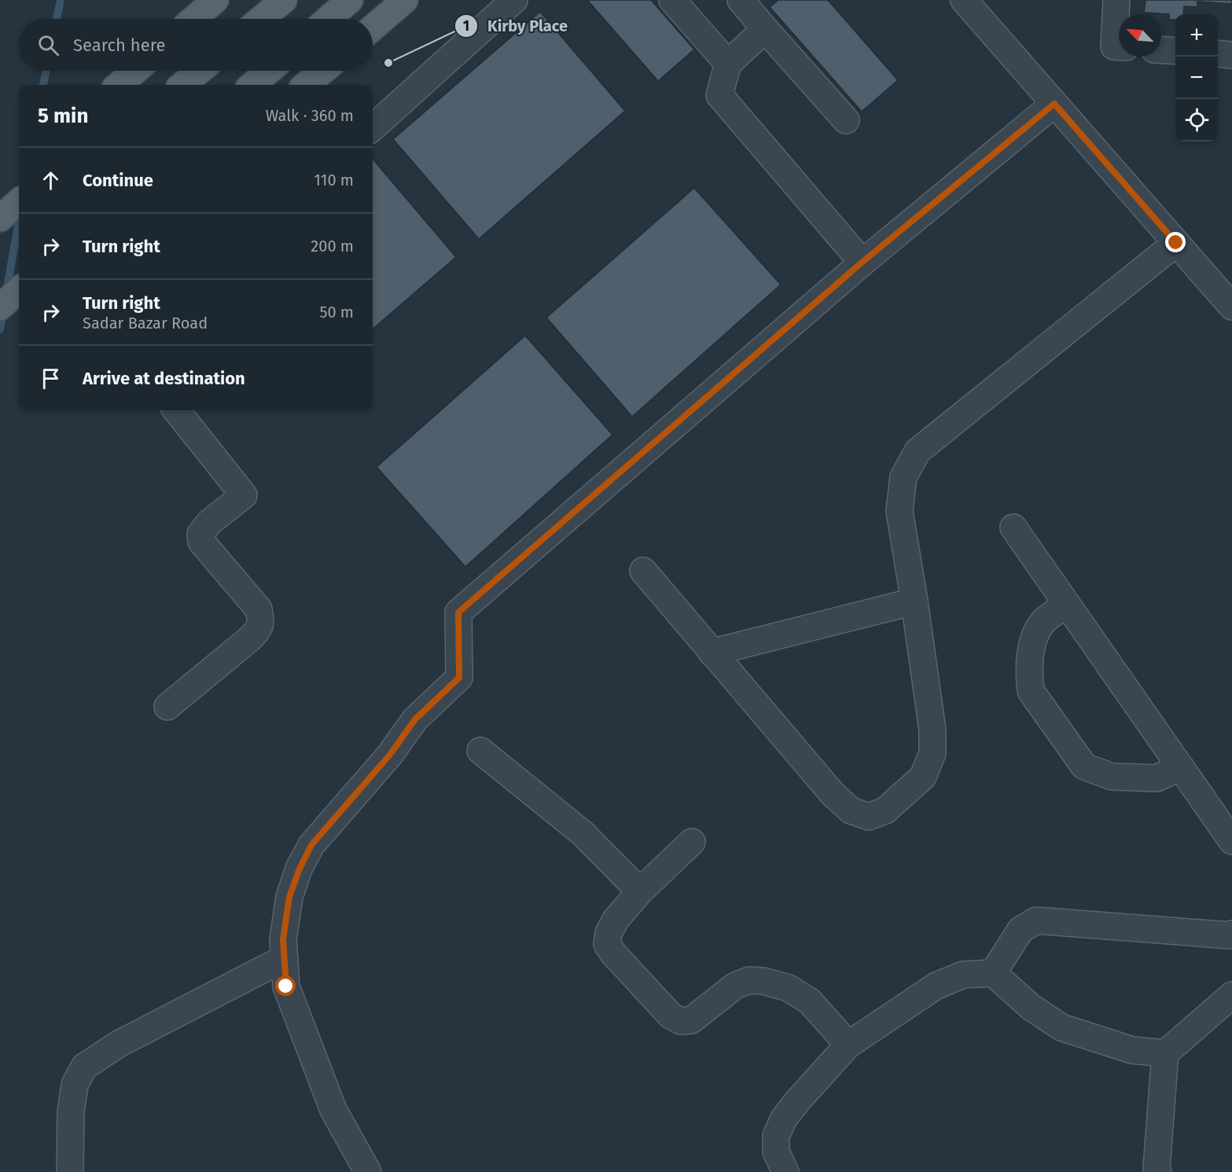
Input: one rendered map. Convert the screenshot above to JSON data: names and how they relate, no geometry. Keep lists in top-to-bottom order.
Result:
{
  "places": ["Kirby Place"],
  "north": "top left",
  "page": {
    "map_buttons": ["+", "−"],
    "search": "Search here",
    "heading": ["5 min", "Walk · 360 m"],
    "list": [
      ["Continue", "110 m"],
      ["Turn right", "200 m"],
      ["Turn right", "Sadar Bazar Road", "50 m"],
      "Arrive at destination"
    ]
  }
}
